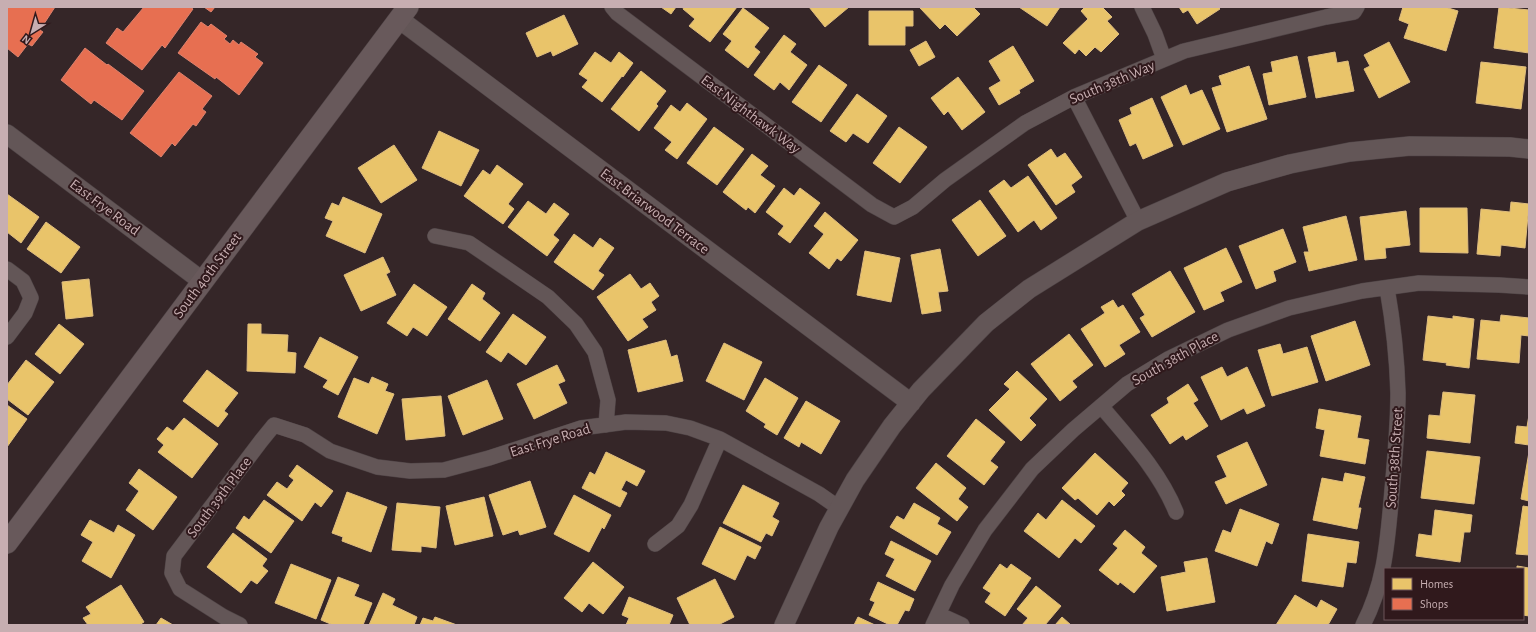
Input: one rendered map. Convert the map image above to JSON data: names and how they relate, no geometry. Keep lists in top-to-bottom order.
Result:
{
  "streets": {
    "main road": ["South 40th Street"],
    "street": [
      "South 38th Way",
      "East Nighthawk Way",
      "East Frye Road",
      "East Briarwood Terrace",
      "South 38th Place",
      "South 38th Street",
      "South 39th Place"
    ]
  },
  "crossings": [
    ["South 38th Way", "East Nighthawk Way"],
    ["East Frye Road", "South 40th Street"],
    ["East Frye Road", "South 39th Place"],
    ["East Briarwood Terrace", "South 40th Street"],
    ["South 38th Place", "South 38th Street"]
  ],
  "legend": ["Homes", "Shops"],
  "north": "bottom left"
}
